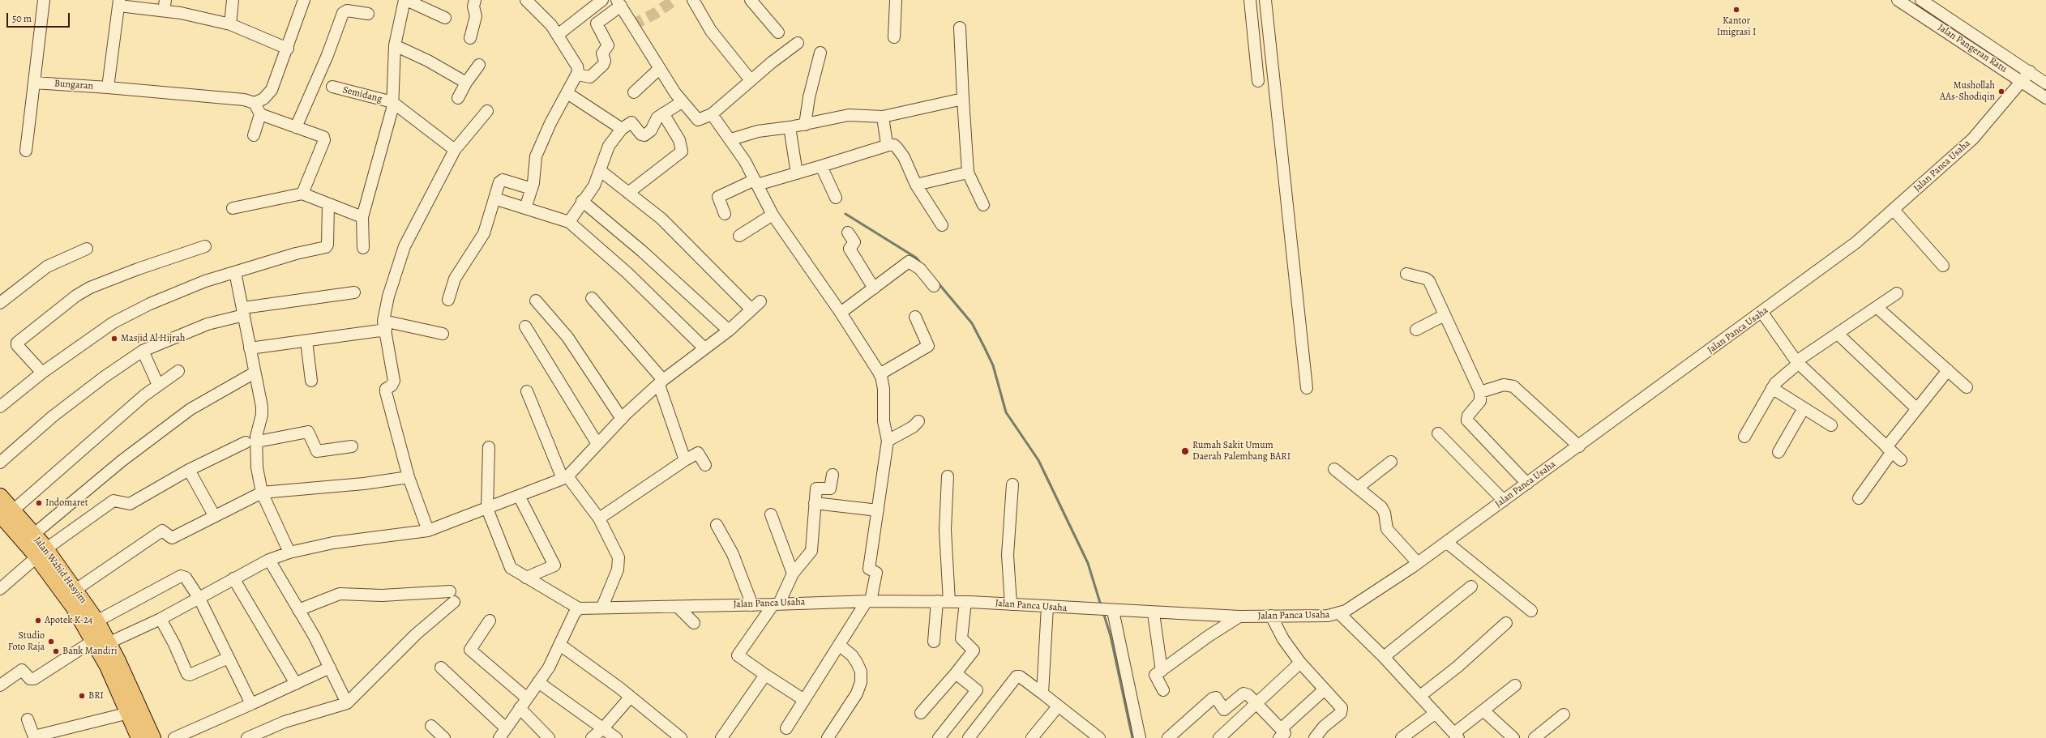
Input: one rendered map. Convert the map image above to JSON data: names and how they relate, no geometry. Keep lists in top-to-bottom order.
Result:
{
  "streets": {
    "highway": ["Jalan Wahid Hasyim"],
    "street": [
      "Jalan Pangeran Ratu",
      "Bungaran",
      "Semidang",
      "Jalan Panca Usaha"
    ]
  },
  "crossings": [
    ["Jalan Pangeran Ratu", "Jalan Panca Usaha"]
  ],
  "places": [
    "Kantor Imigrasi I",
    "Mushollah AAs-Shodiqin",
    "Masjid Al Hijrah",
    "Rumah Sakit Umum Daerah Palembang BARI",
    "Indomaret",
    "Apotek K-24",
    "Studio Foto Raja",
    "Bank Mandiri",
    "BRI"
  ],
  "scale_bar": "50 m"
}
